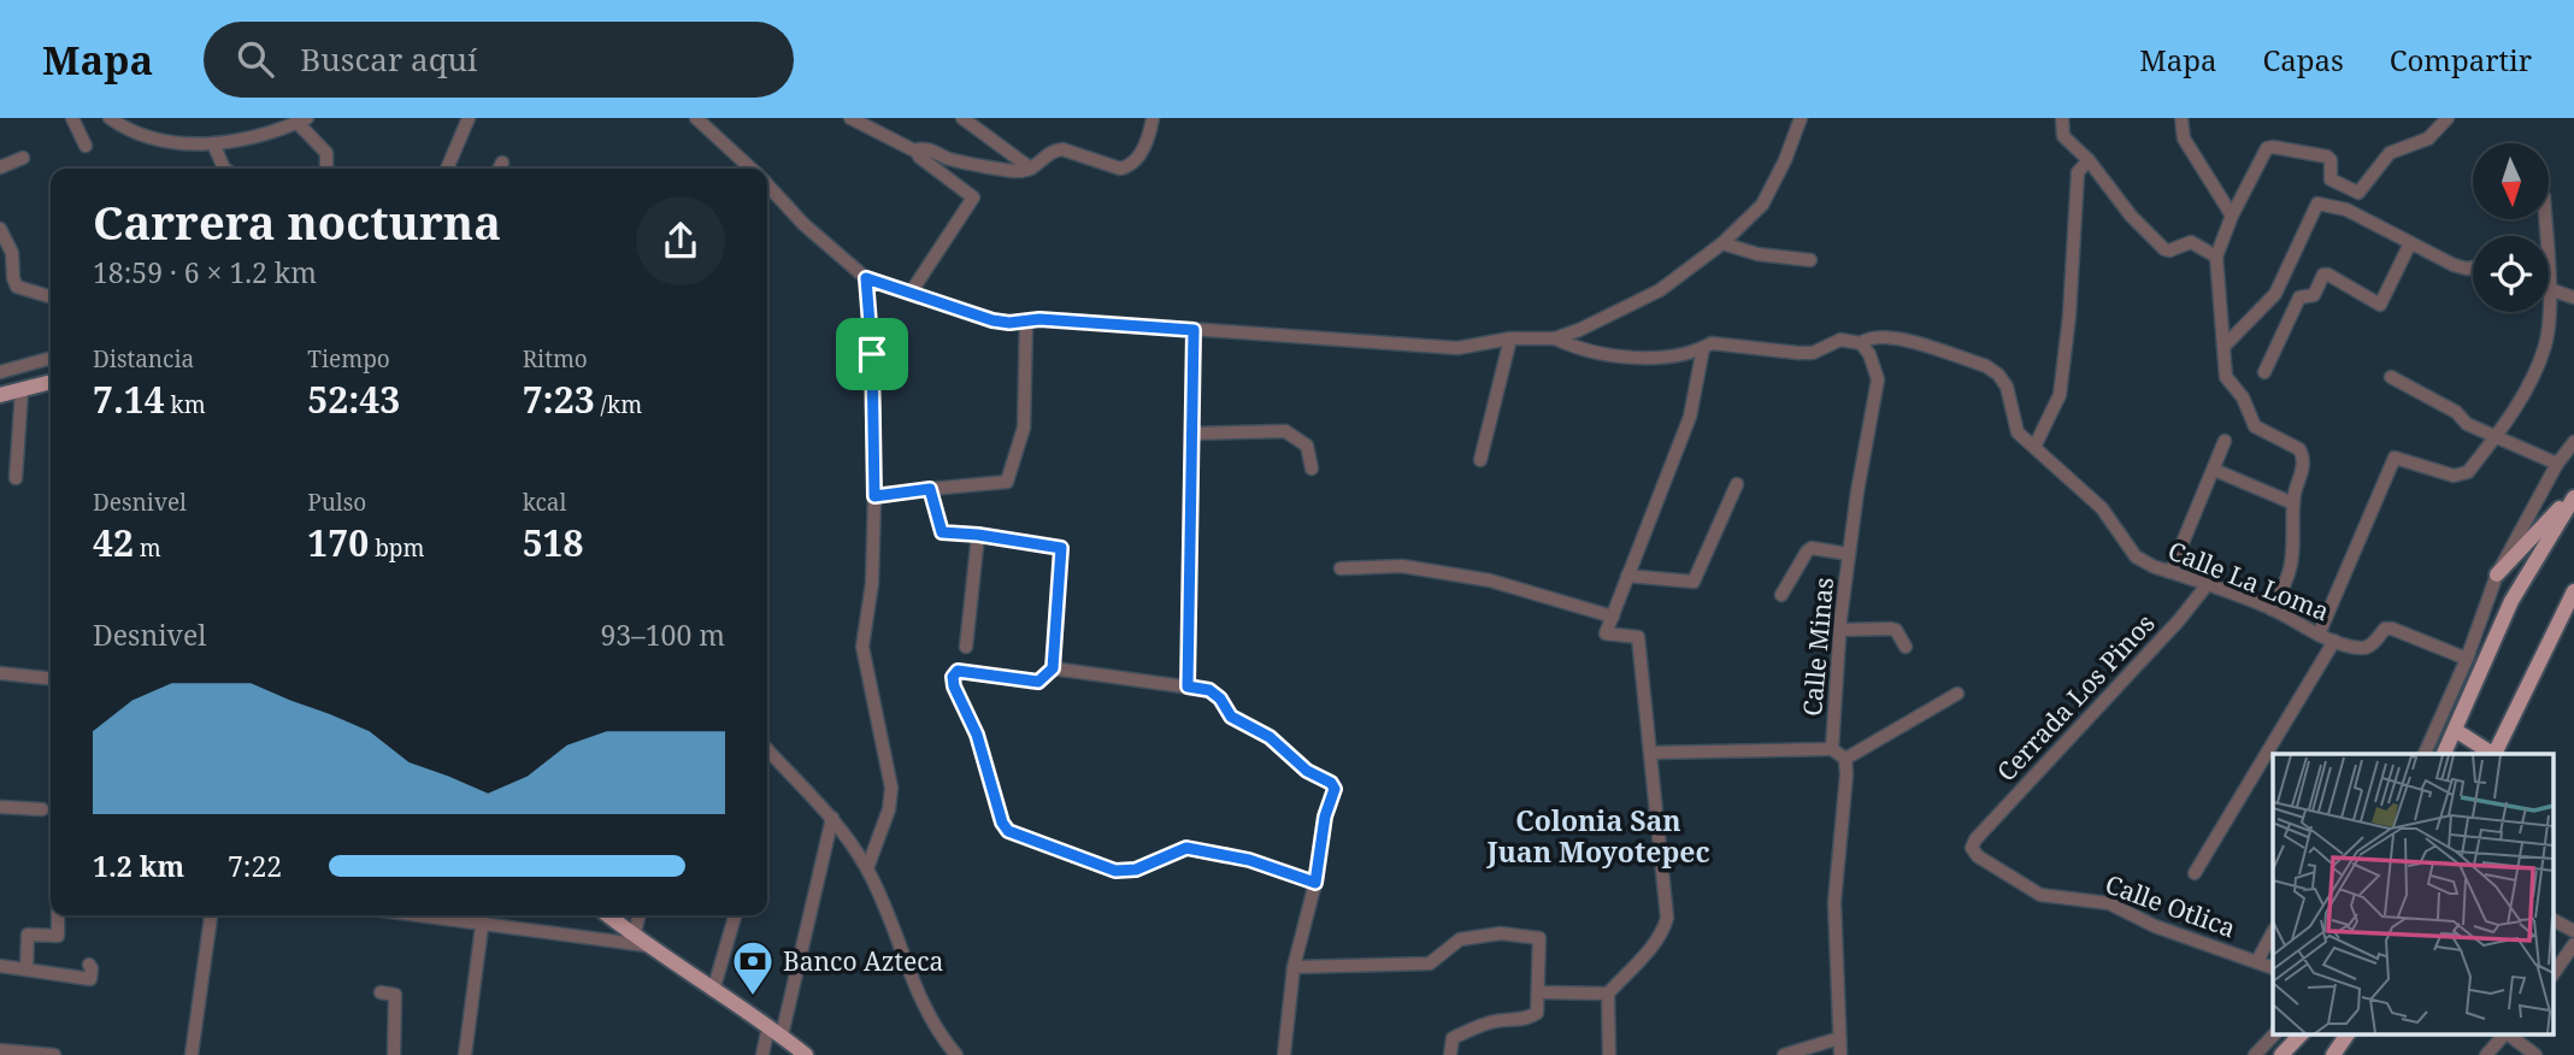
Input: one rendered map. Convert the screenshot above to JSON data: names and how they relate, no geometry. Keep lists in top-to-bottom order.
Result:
{
  "streets": {
    "street": [
      "Calle La Loma",
      "Calle Minas",
      "Cerrada Los Pinos",
      "Calle Otlica"
    ]
  },
  "crossings": [
    ["Calle La Loma", "Calle Minas"],
    ["Calle La Loma", "Cerrada Los Pinos"],
    ["Cerrada Los Pinos", "Calle Otlica"]
  ],
  "districts": ["Colonia San Juan Moyotepec"],
  "places": {
    "bank": ["Banco Azteca"]
  },
  "north": "bottom",
  "page": {
    "header": "Mapa",
    "search": "Buscar aquí",
    "nav": ["Mapa", "Capas", "Compartir"],
    "heading": ["Carrera nocturna", "18:59 · 6 × 1.2 km"],
    "stats": [
      ["Distancia", "7.14 km"],
      ["Tiempo", "52:43"],
      ["Ritmo", "7:23 /km"],
      ["Desnivel", "42 m"],
      ["Pulso", "170 bpm"],
      ["kcal", "518"]
    ],
    "chart": ["Desnivel", "93–100 m"],
    "list": [
      {
        "name": "1.2 km",
        "note": "7:22"
      }
    ]
  }
}
